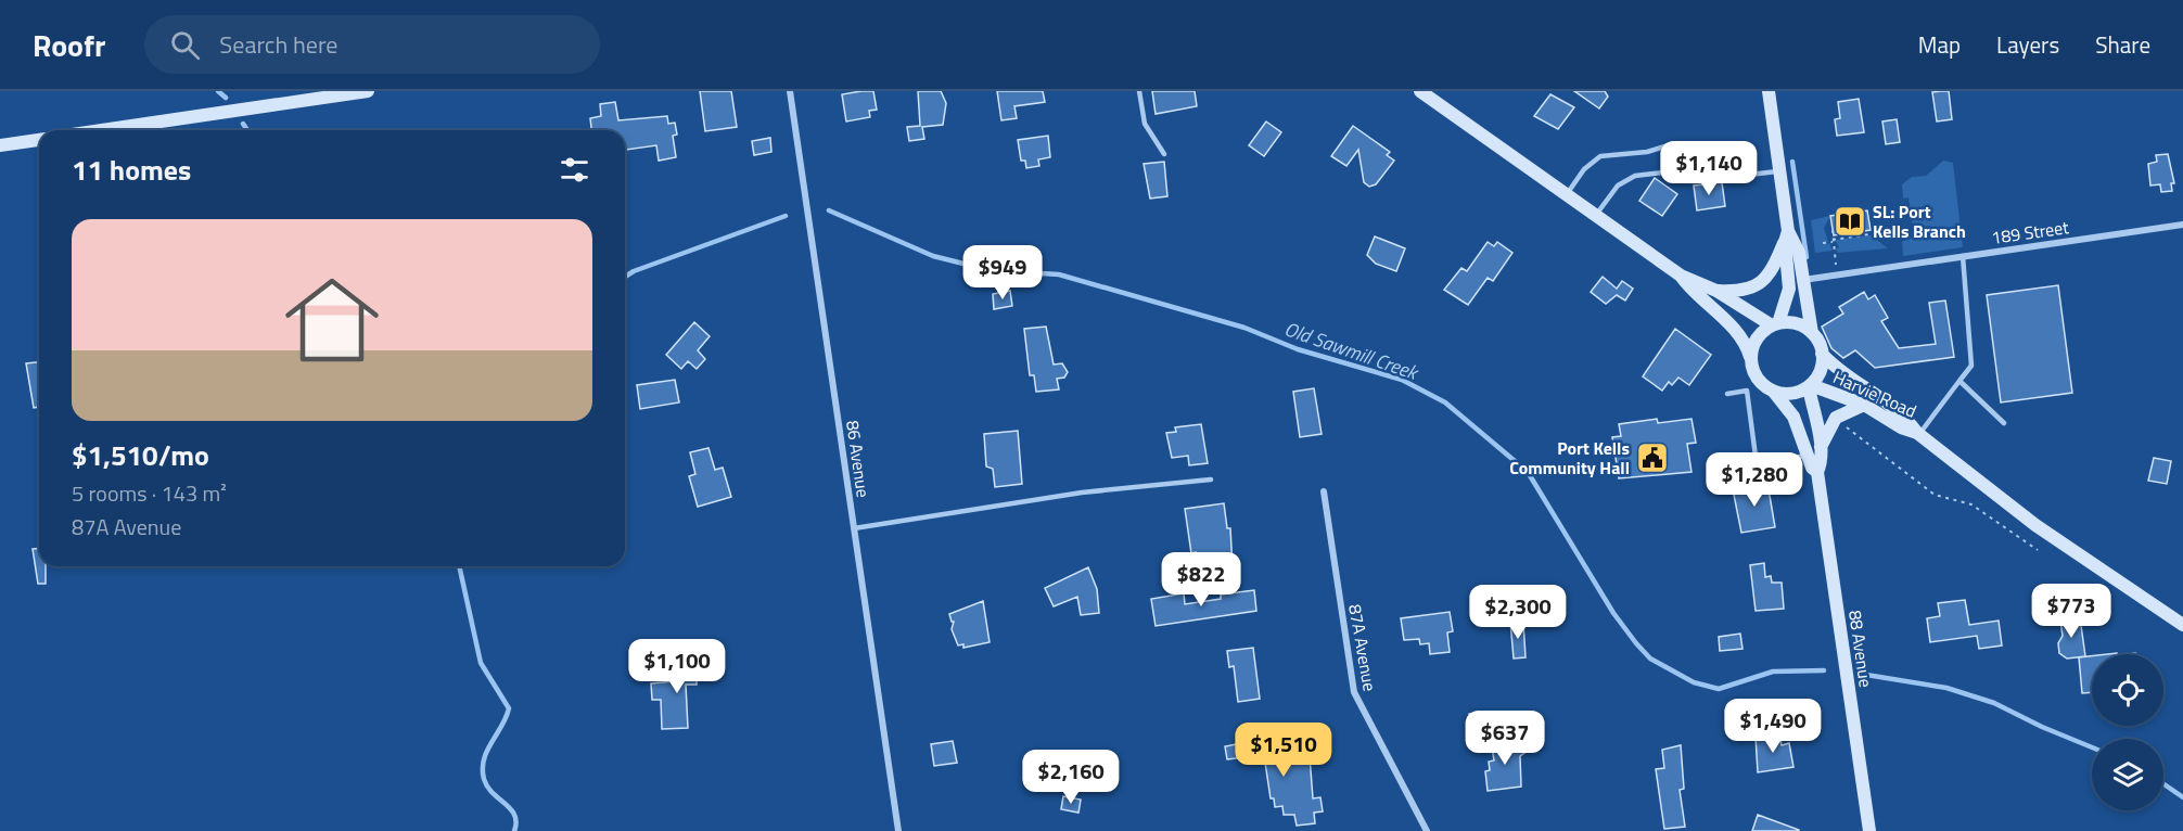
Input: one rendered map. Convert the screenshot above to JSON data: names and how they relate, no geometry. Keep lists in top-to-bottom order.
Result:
{
  "streets": {
    "main road": ["Harvie Road", "88 Avenue"],
    "street": ["189 Street", "86 Avenue", "87A Avenue"]
  },
  "crossings": [
    ["Harvie Road", "88 Avenue"]
  ],
  "water": ["Old Sawmill Creek"],
  "places": {
    "library": ["SL: Port Kells Branch"],
    "public building": ["Port Kells Community Hall"]
  },
  "page": {
    "header": "Roofr",
    "search": "Search here",
    "nav": ["Map", "Layers", "Share"],
    "heading": "11 homes",
    "price": [
      "$1,140",
      "$949",
      "$1,280",
      "$822",
      "$773",
      "$2,300",
      "$1,100",
      "$1,490",
      "$637",
      "$1,510",
      "$2,160"
    ],
    "list": [
      {
        "name": "$1,510/mo",
        "note": "5 rooms · 143 m² · 87A Avenue"
      }
    ]
  }
}
